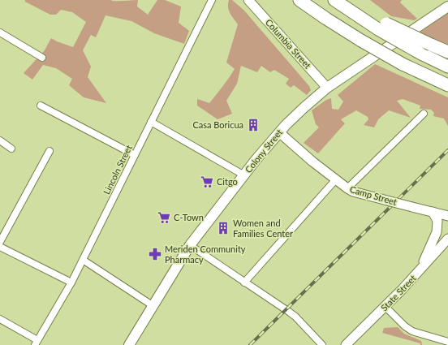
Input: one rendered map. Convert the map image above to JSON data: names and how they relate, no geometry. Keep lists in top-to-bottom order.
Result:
{
  "streets": {
    "main road": ["Colony Street"],
    "street": [
      "Columbia Street",
      "Lincoln Street",
      "Camp Street",
      "State Street"
    ]
  },
  "crossings": [
    ["Columbia Street", "Colony Street"],
    ["Colony Street", "Camp Street"]
  ],
  "places": {
    "building": ["Casa Boricua", "Women and Families Center"],
    "supermarket": ["Citgo", "C-Town"],
    "pharmacy": ["Meriden Community Pharmacy"]
  }
}
